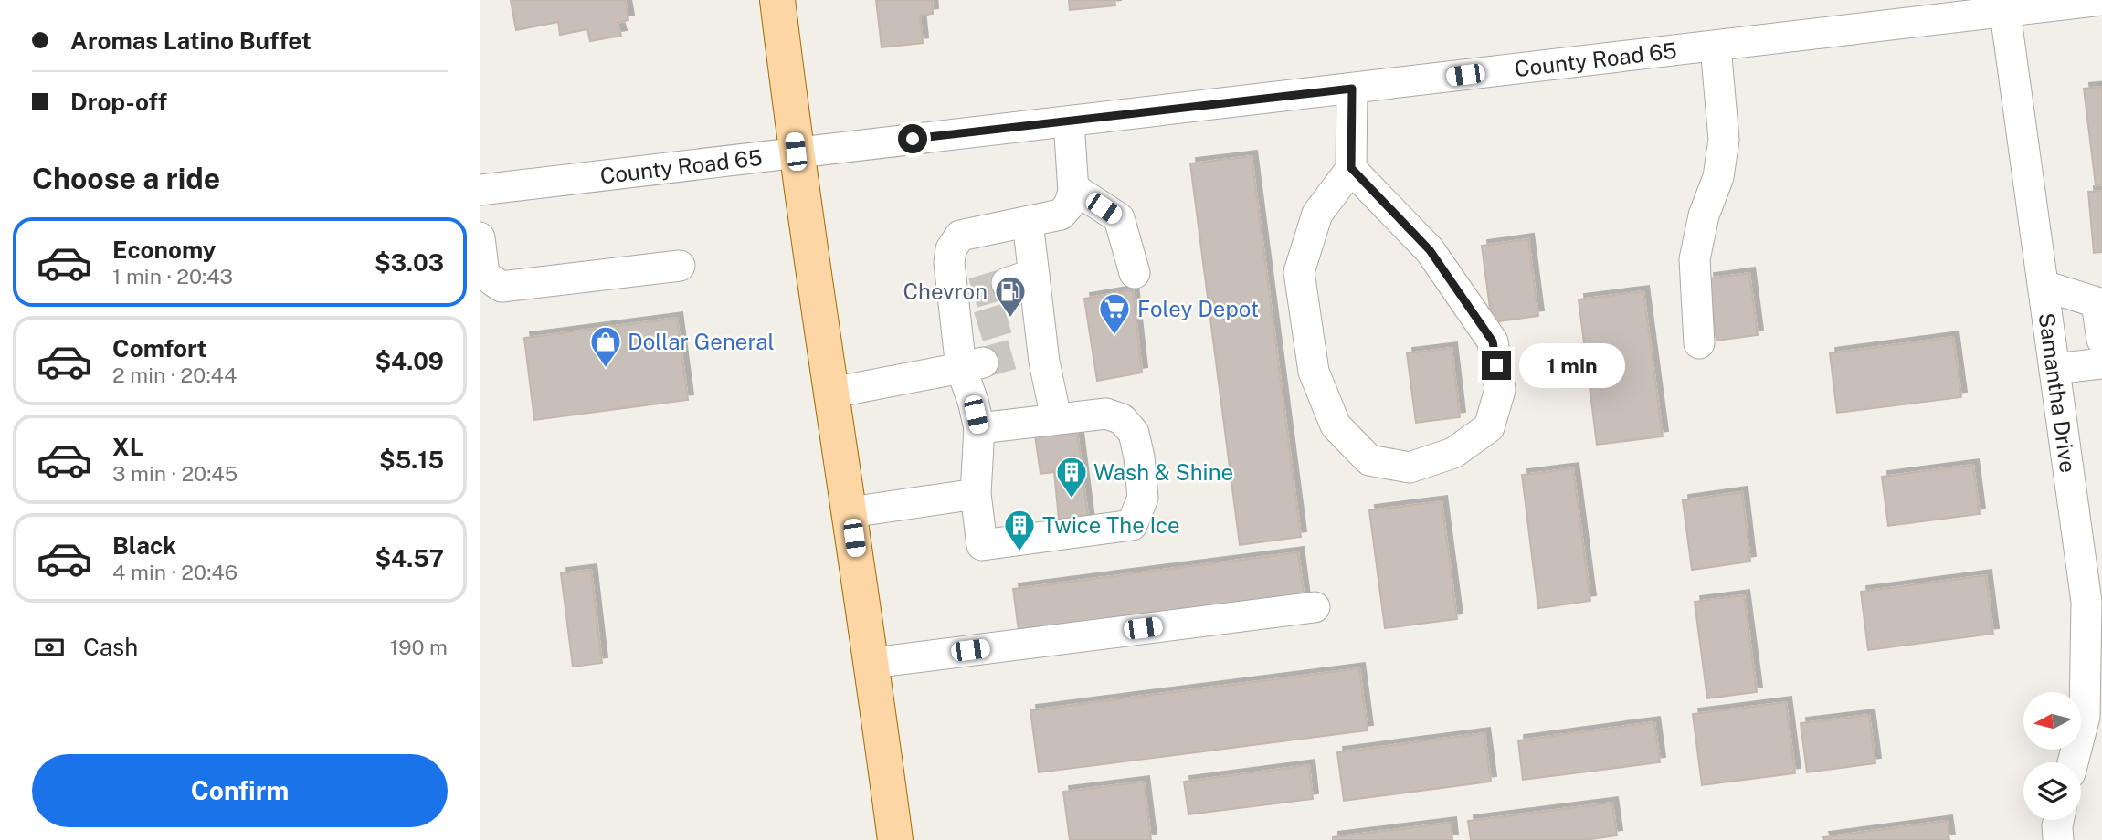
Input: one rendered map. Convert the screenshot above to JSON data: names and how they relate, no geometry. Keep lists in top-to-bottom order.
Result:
{
  "streets": {
    "street": ["County Road 65", "Samantha Drive"]
  },
  "crossings": [
    ["County Road 65", "Samantha Drive"]
  ],
  "places": {
    "fuel station": ["Chevron"],
    "supermarket": ["Foley Depot"],
    "shop": ["Dollar General"],
    "building": ["Wash & Shine", "Twice The Ice"]
  },
  "north": "left",
  "page": {
    "banner": ["Aromas Latino Buffet", "Drop-off"],
    "heading": "Choose a ride",
    "list": [
      {
        "name": "Economy",
        "note": "1 min · 20:43",
        "value": "$3.03"
      },
      {
        "name": "Comfort",
        "note": "2 min · 20:44",
        "value": "$4.09"
      },
      {
        "name": "XL",
        "note": "3 min · 20:45",
        "value": "$5.15"
      },
      {
        "name": "Black",
        "note": "4 min · 20:46",
        "value": "$4.57"
      }
    ],
    "bubble": "1 min",
    "pay": ["Cash", "190 m"],
    "buttons": "Confirm"
  }
}
